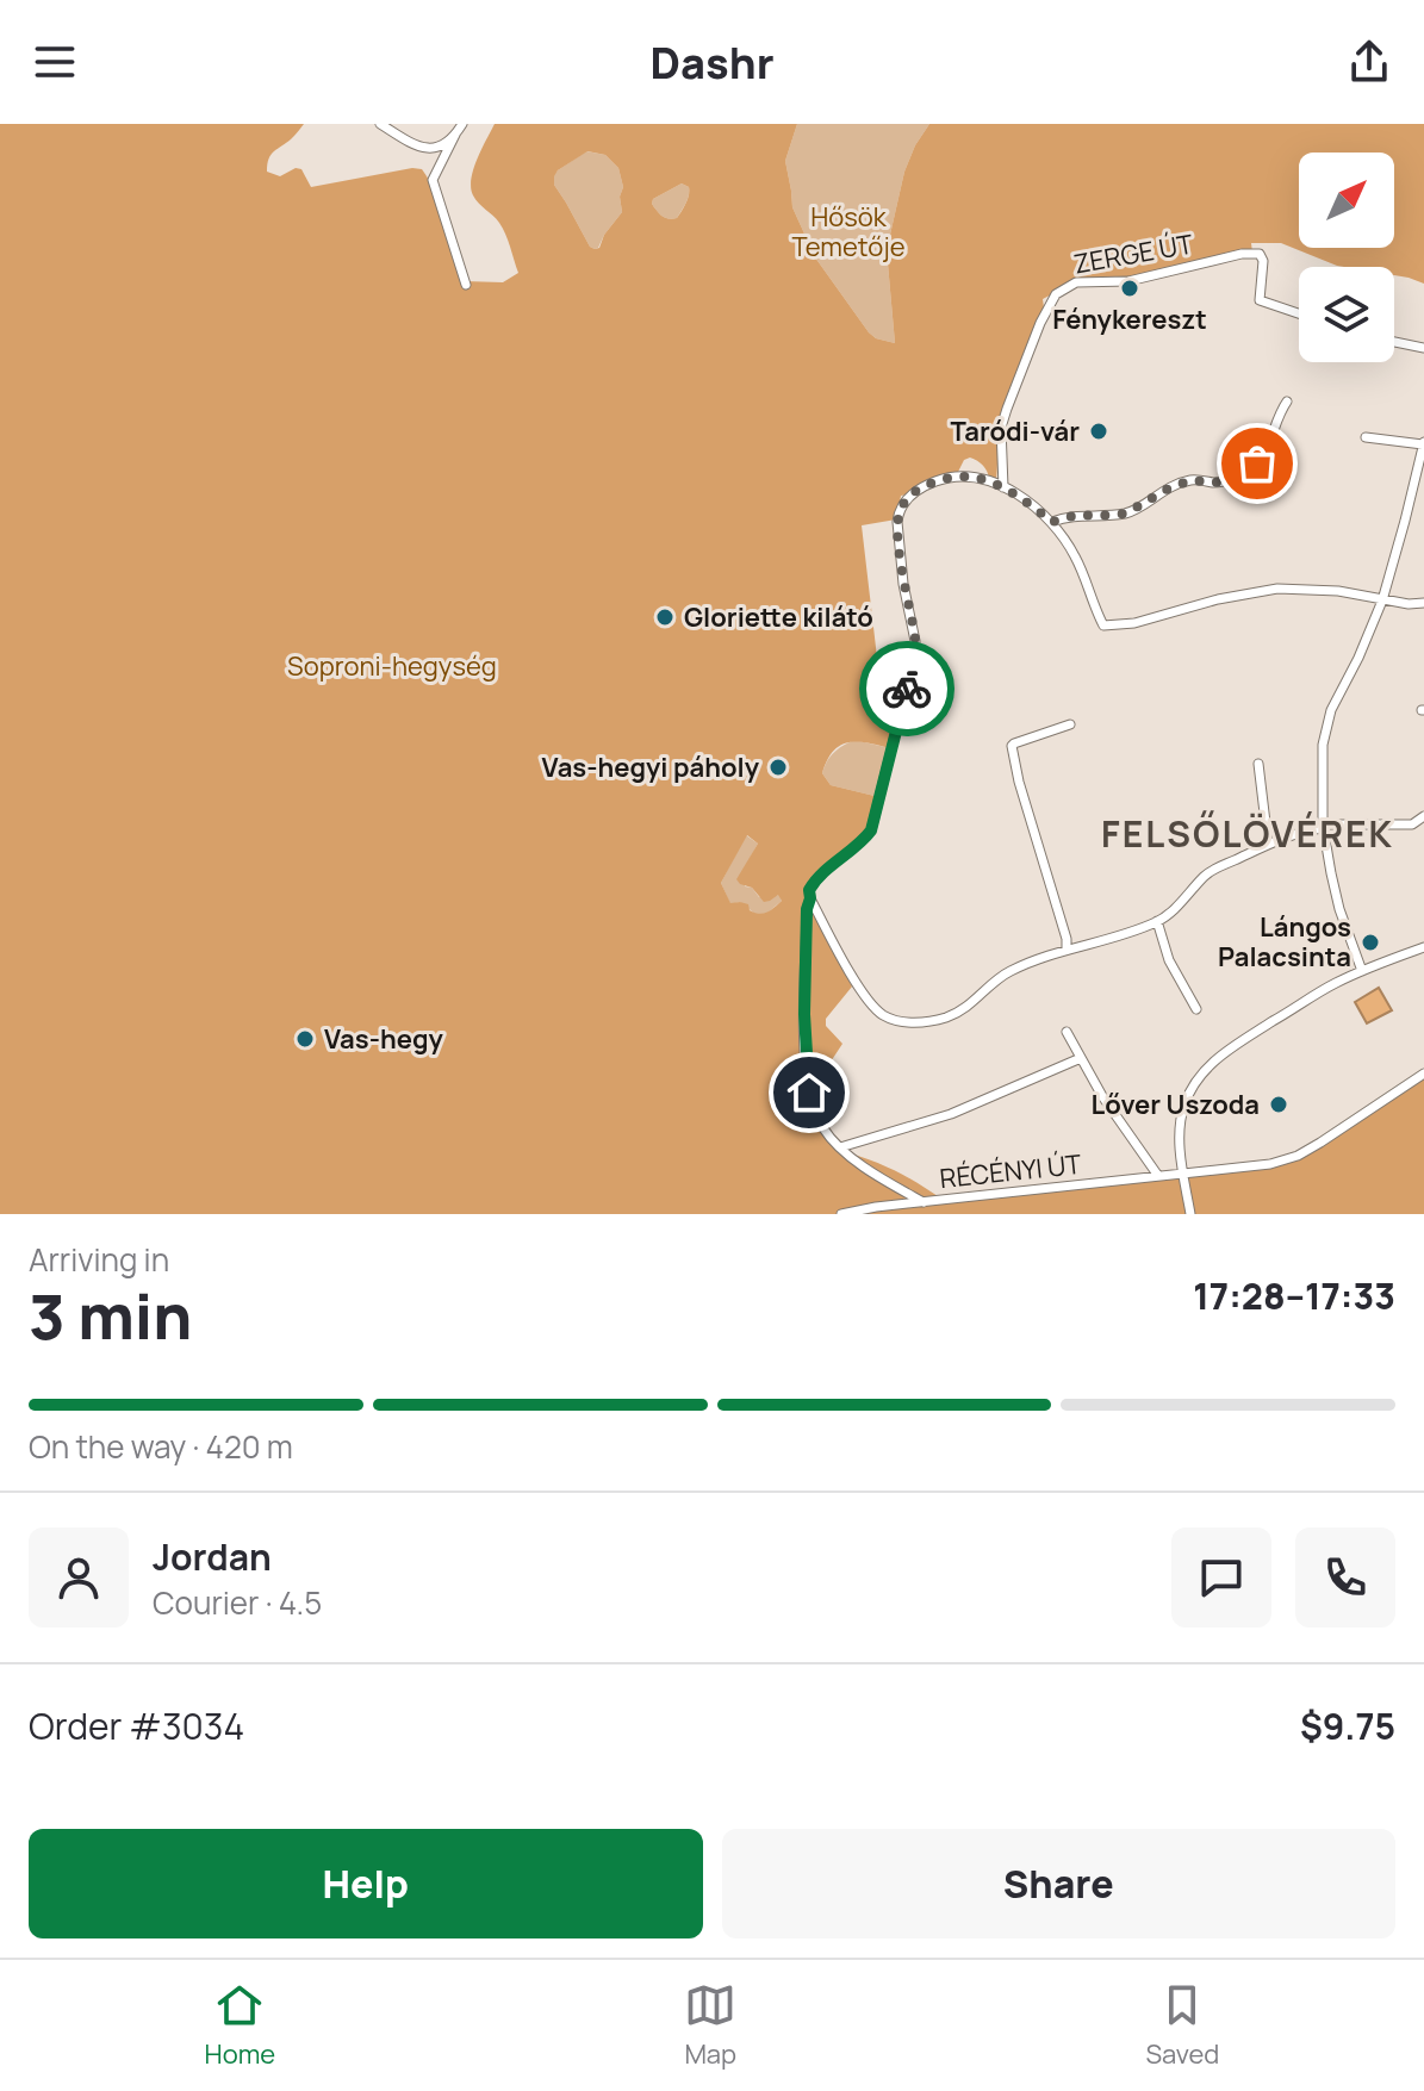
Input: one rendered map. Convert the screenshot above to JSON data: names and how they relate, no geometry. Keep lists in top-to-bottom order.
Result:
{
  "streets": {
    "street": ["ZERGE ÚT", "RÉCÉNYI ÚT"]
  },
  "districts": ["FELSŐLÖVÉREK"],
  "parks": ["Hősök Temetője", "Soproni-hegység"],
  "places": [
    "Fénykereszt",
    "Taródi-vár",
    "Gloriette kilátó",
    "Vas-hegyi páholy",
    "Lángos Palacsinta",
    "Vas-hegy",
    "Lőver Uszoda"
  ],
  "north": "top right",
  "page": {
    "header": "Dashr",
    "heading": ["3 min", "Arriving in", "17:28–17:33"],
    "panel": [
      "Jordan",
      "Courier · 4.5",
      "Order #3034",
      "$9.75"
    ],
    "bar": "On the way · 420 m",
    "buttons": ["Help", "Share"],
    "tabs": ["Home", "Map", "Saved"]
  }
}
